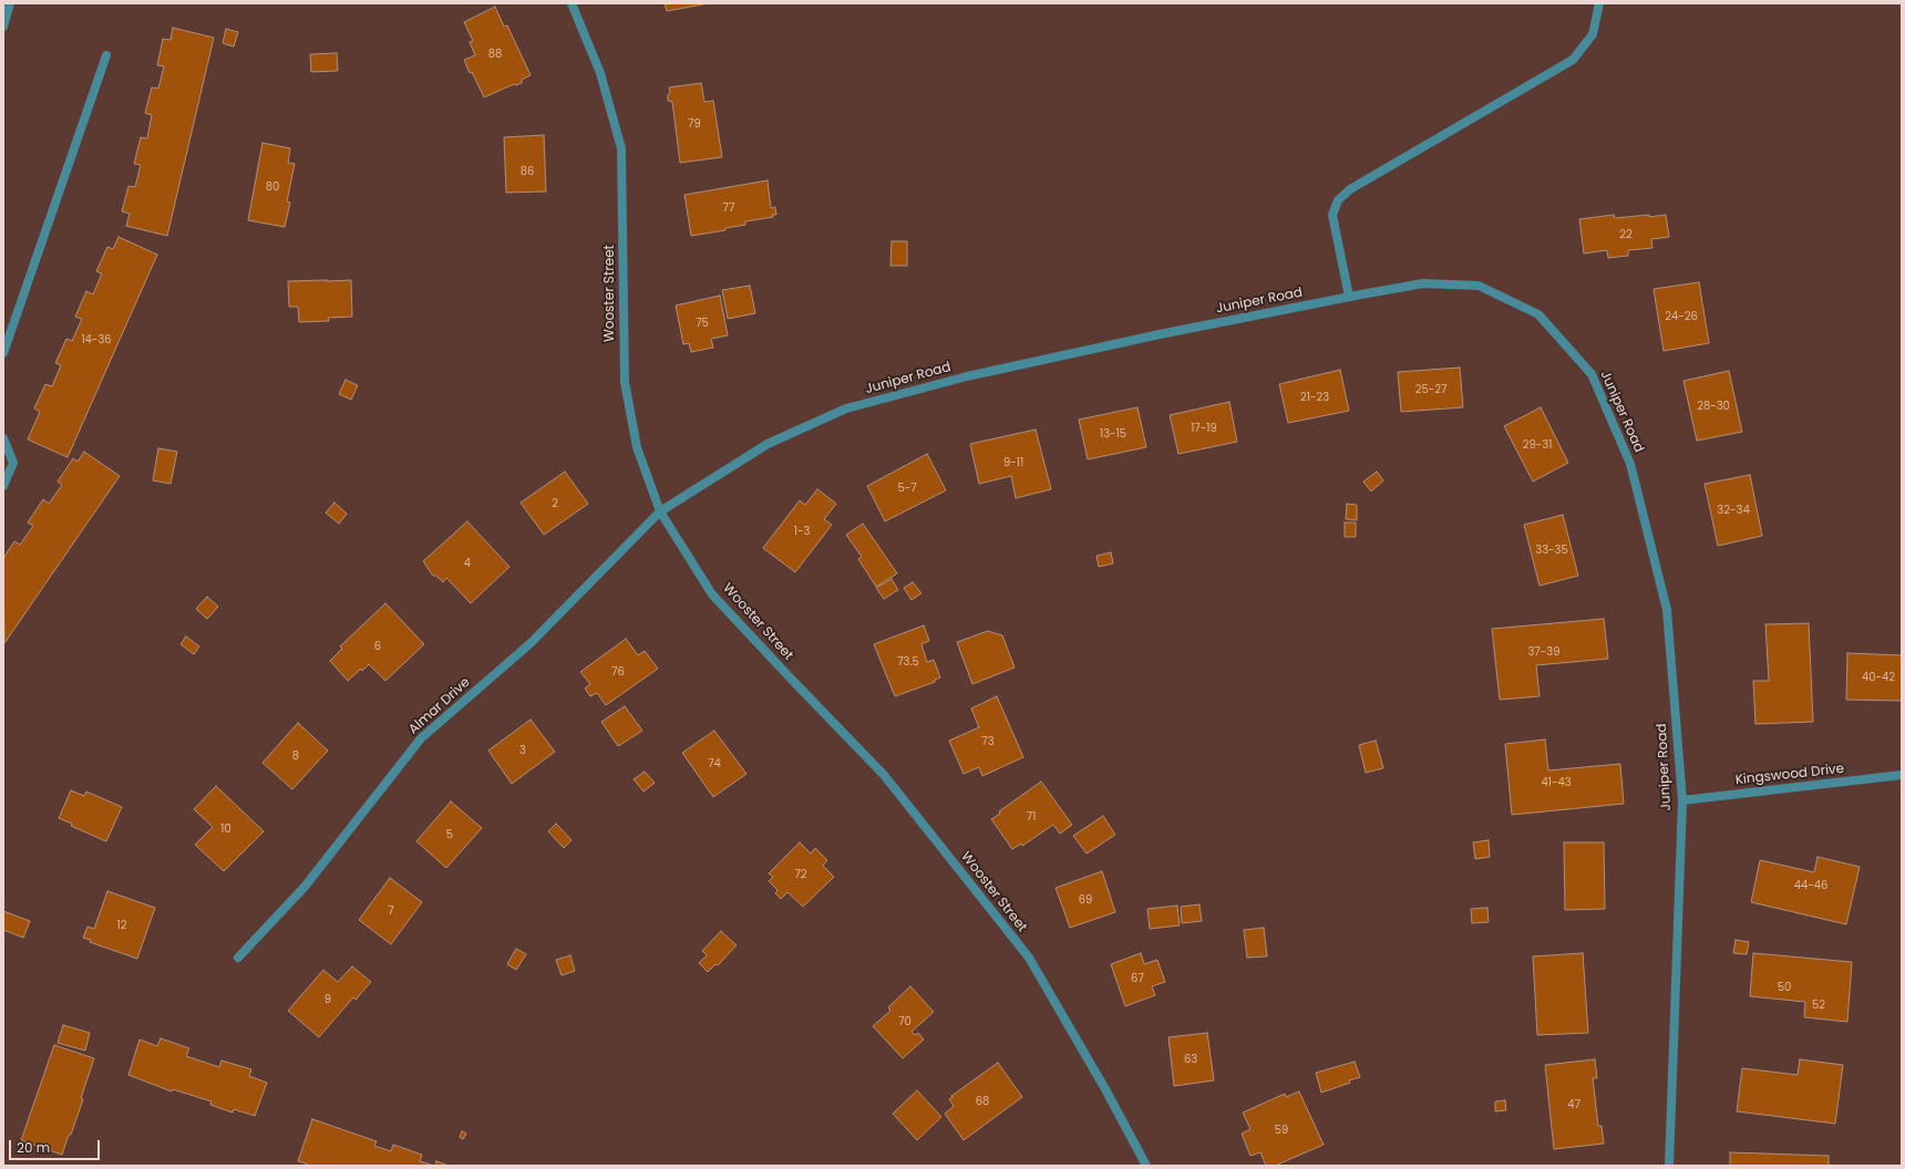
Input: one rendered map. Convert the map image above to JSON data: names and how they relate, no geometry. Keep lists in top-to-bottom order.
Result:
{
  "streets": {
    "street": [
      "Wooster Street",
      "Juniper Road",
      "Almar Drive",
      "Kingswood Drive"
    ]
  },
  "crossings": [
    ["Wooster Street", "Juniper Road"],
    ["Wooster Street", "Almar Drive"],
    ["Juniper Road", "Almar Drive"],
    ["Juniper Road", "Kingswood Drive"]
  ],
  "house_numbers": [
    "88",
    "79",
    "86",
    "80",
    "77",
    "22",
    "24-26",
    "75",
    "14-36",
    "25-27",
    "21-23",
    "28-30",
    "17-19",
    "13-15",
    "29-31",
    "9-11",
    "5-7",
    "2",
    "32-34",
    "1-3",
    "33-35",
    "4",
    "6",
    "37-39",
    "73.5",
    "76",
    "40-42",
    "73",
    "3",
    "8",
    "74",
    "41-43",
    "71",
    "10",
    "5",
    "72",
    "44-46",
    "69",
    "7",
    "12",
    "67",
    "50",
    "9",
    "52",
    "70",
    "63",
    "68",
    "47",
    "59"
  ],
  "scale_bar": "20 m"
}
